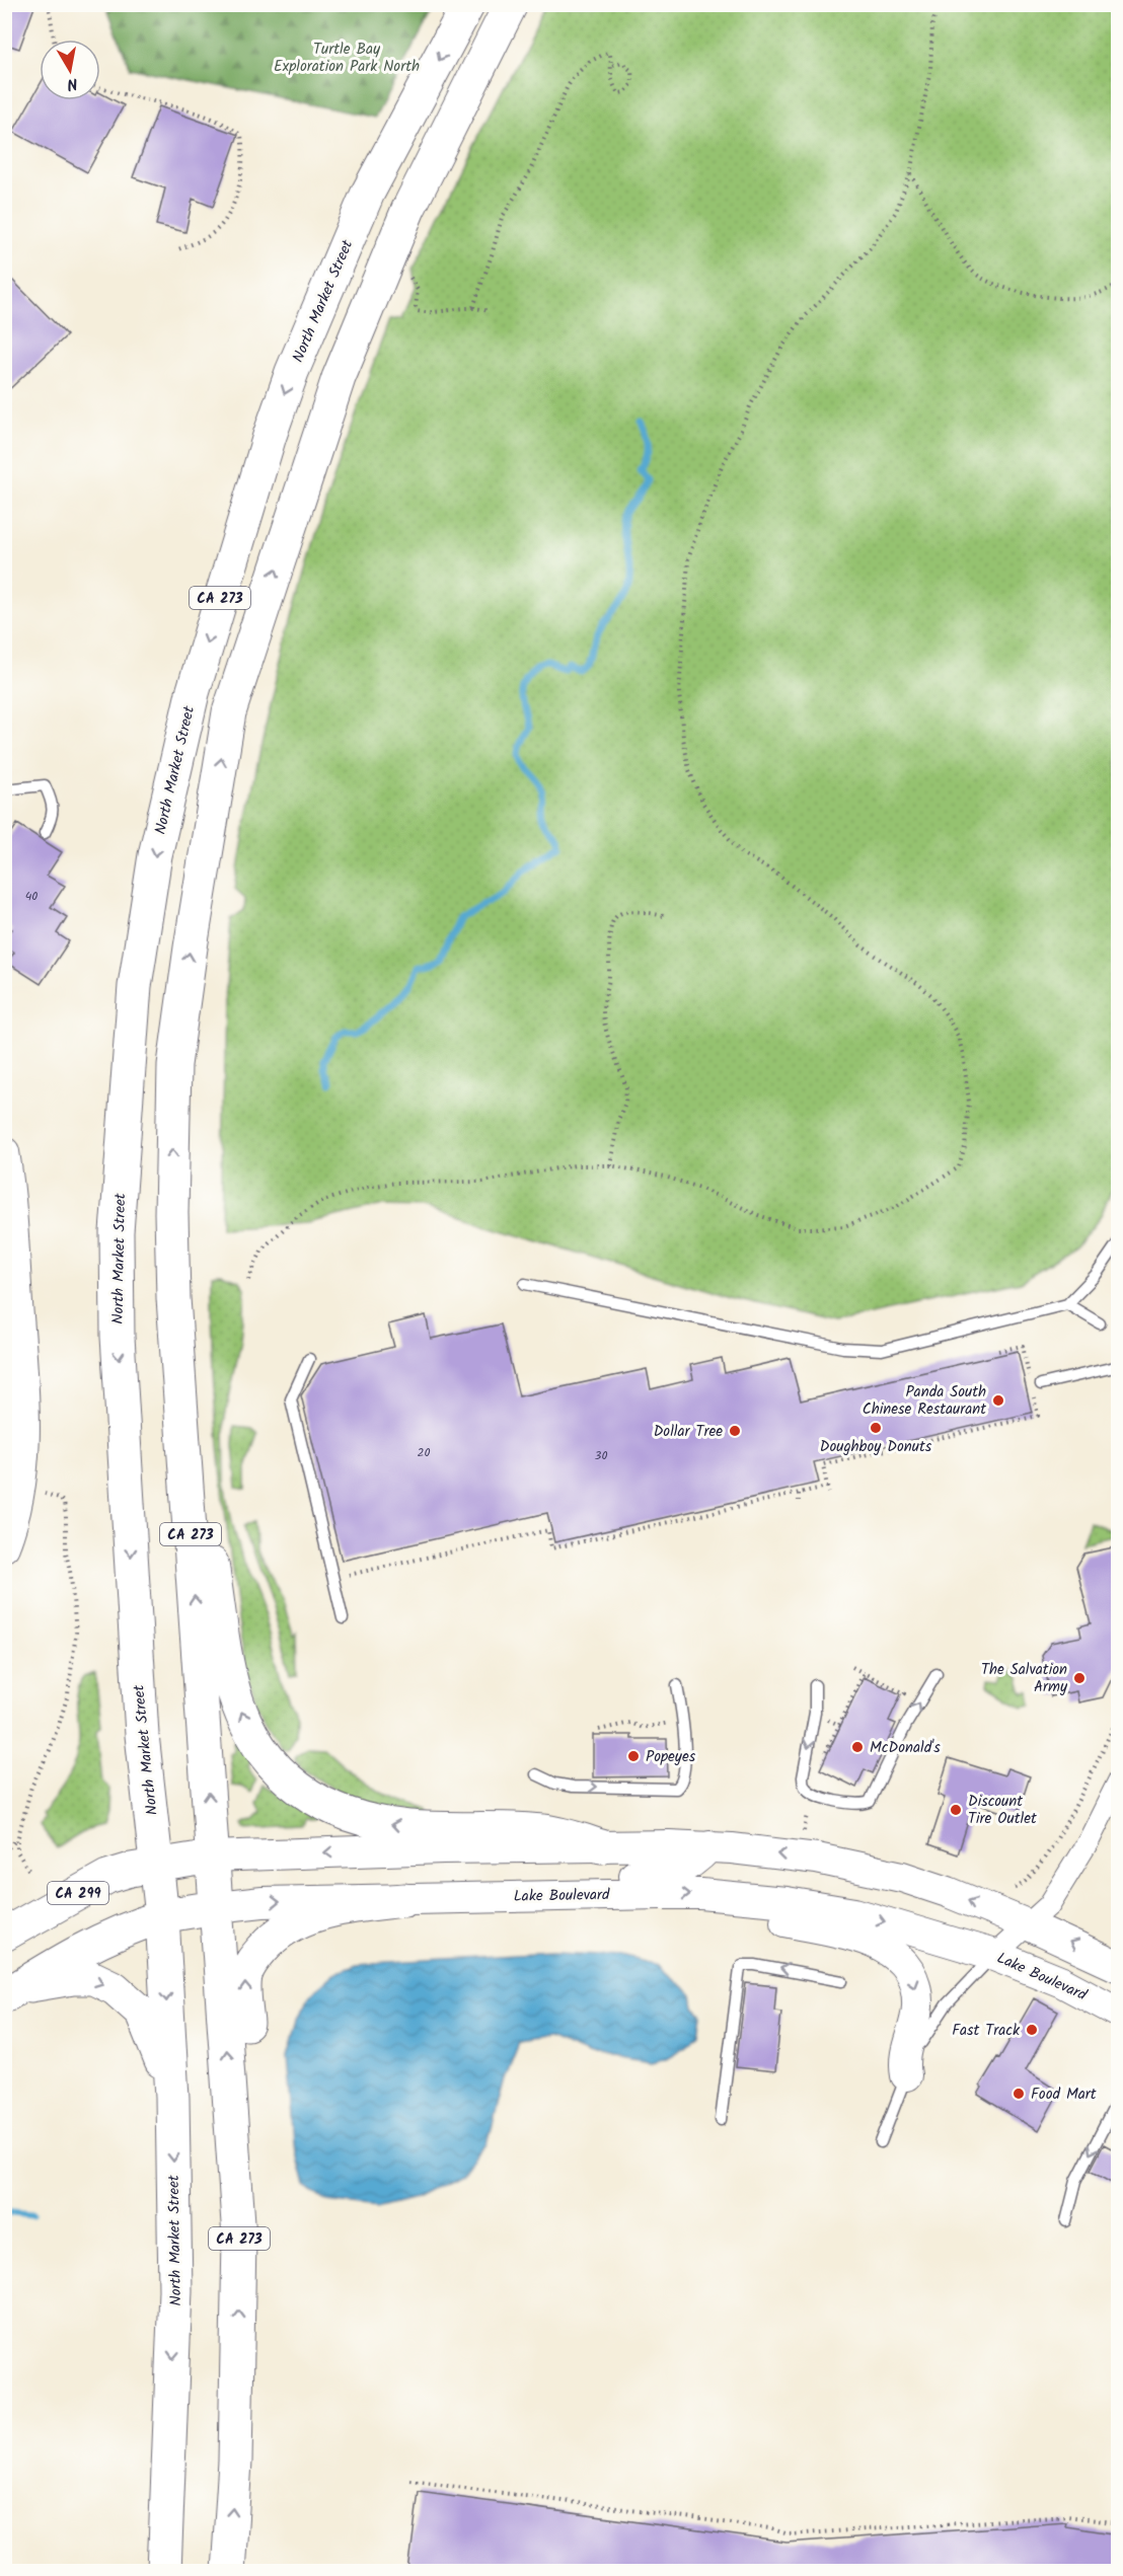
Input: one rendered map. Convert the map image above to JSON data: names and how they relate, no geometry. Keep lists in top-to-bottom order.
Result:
{
  "streets": {
    "main road": [
      "North Market Street",
      "CA 273",
      "CA 299",
      "Lake Boulevard"
    ]
  },
  "crossings": [
    ["North Market Street", "CA 299"],
    ["North Market Street", "Lake Boulevard"],
    ["CA 273", "Lake Boulevard"]
  ],
  "parks": ["Turtle Bay Exploration Park North"],
  "places": [
    "Panda South Chinese Restaurant",
    "Doughboy Donuts",
    "Dollar Tree",
    "The Salvation Army",
    "McDonald's",
    "Popeyes",
    "Discount Tire Outlet",
    "Fast Track",
    "Food Mart"
  ],
  "house_numbers": ["40", "20", "30"],
  "north": "bottom"
}
